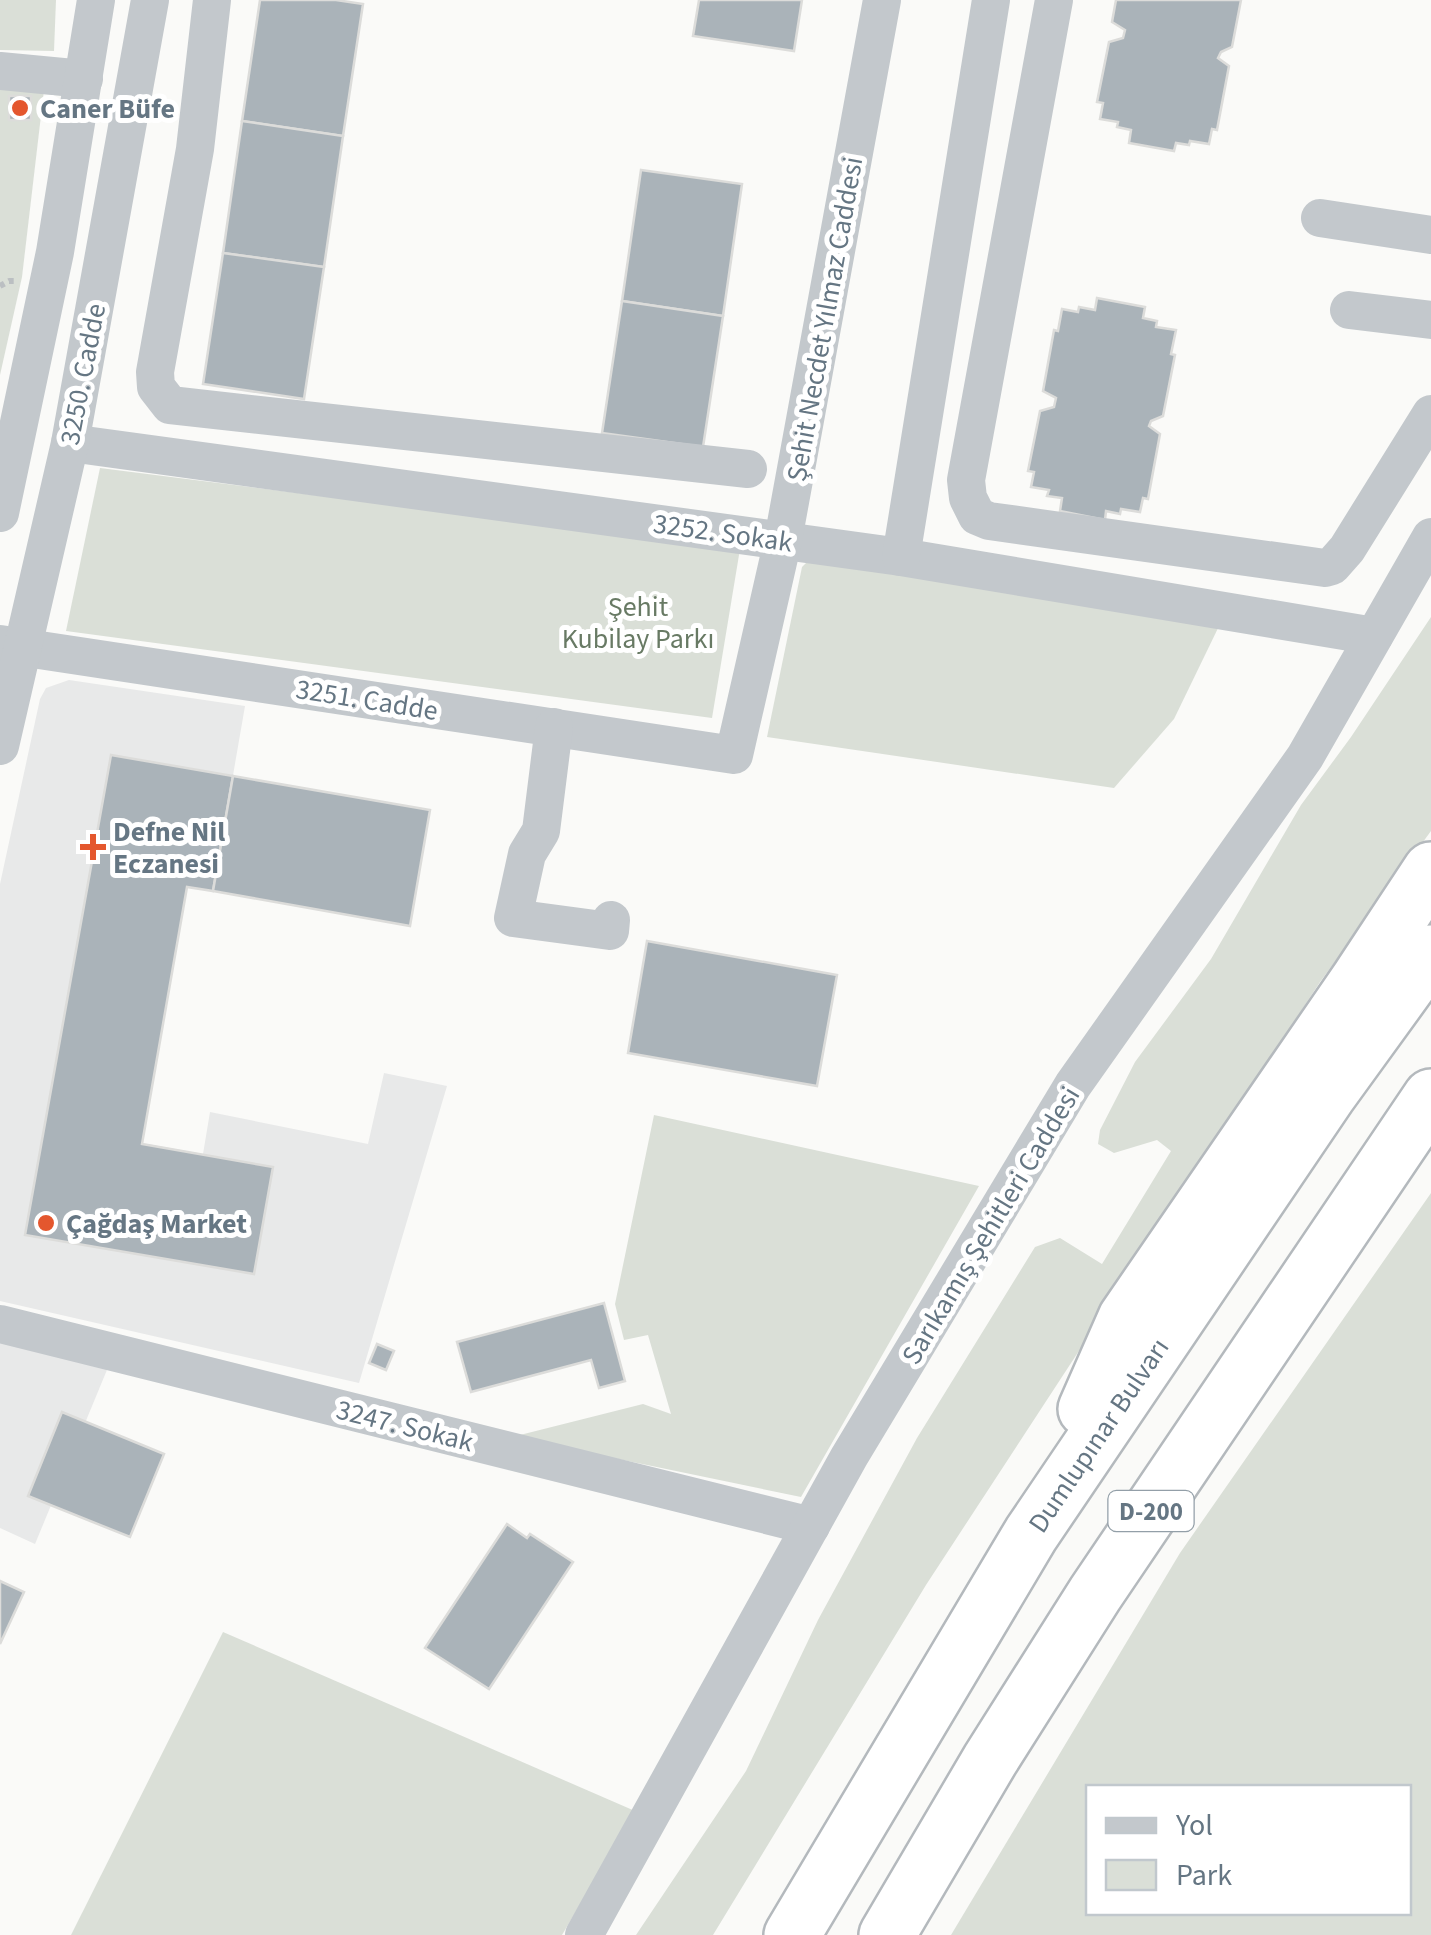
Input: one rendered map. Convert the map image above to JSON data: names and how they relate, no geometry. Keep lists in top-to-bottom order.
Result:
{
  "streets": {
    "highway": ["Dumlupınar Bulvarı", "D-200"],
    "street": [
      "Şehit Necdet Yılmaz Caddesi",
      "3250. Cadde",
      "3252. Sokak",
      "3251. Cadde",
      "Sarıkamış Şehitleri Caddesi",
      "3247. Sokak"
    ]
  },
  "crossings": [
    ["Şehit Necdet Yılmaz Caddesi", "3252. Sokak"],
    ["Şehit Necdet Yılmaz Caddesi", "3251. Cadde"],
    ["3250. Cadde", "3252. Sokak"],
    ["3250. Cadde", "3251. Cadde"],
    ["3252. Sokak", "Sarıkamış Şehitleri Caddesi"],
    ["Sarıkamış Şehitleri Caddesi", "3247. Sokak"]
  ],
  "parks": ["Şehit Kubilay Parkı"],
  "places": {
    "other": ["Caner Büfe", "Çağdaş Market"],
    "health": ["Defne Nil Eczanesi"]
  },
  "legend": ["Yol", "Park"]
}
